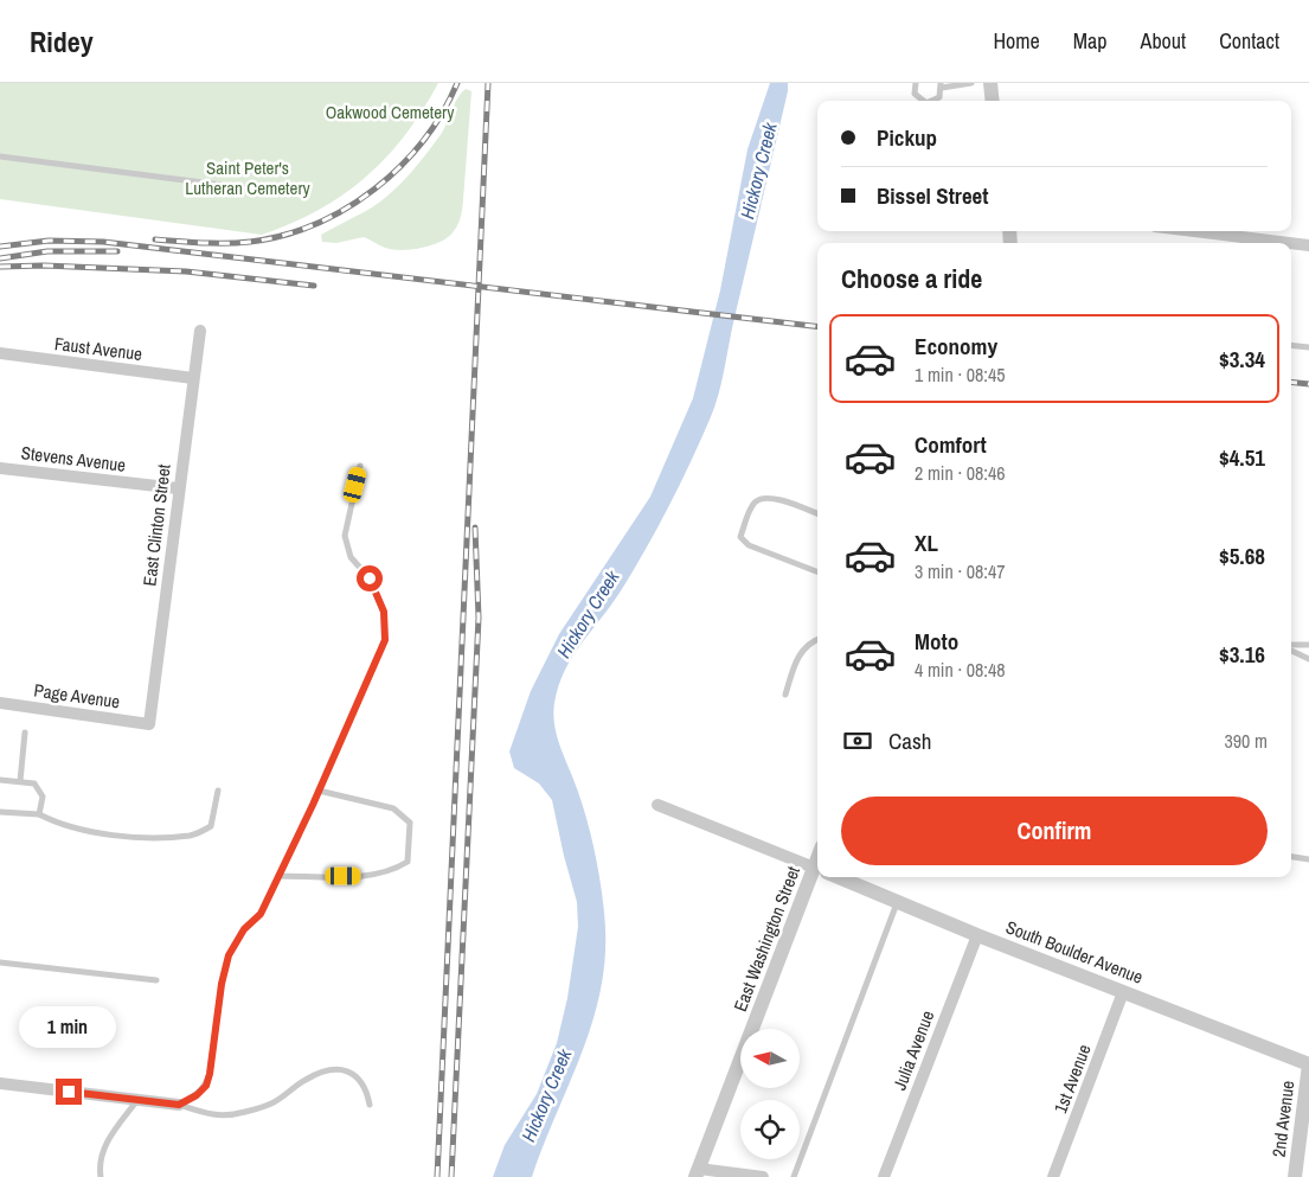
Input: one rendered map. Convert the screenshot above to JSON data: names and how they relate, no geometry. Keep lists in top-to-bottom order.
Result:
{
  "streets": {
    "street": [
      "Faust Avenue",
      "Stevens Avenue",
      "East Clinton Street",
      "Page Avenue",
      "East Washington Street",
      "South Boulder Avenue",
      "Julia Avenue",
      "1st Avenue",
      "2nd Avenue"
    ]
  },
  "crossings": [
    ["Faust Avenue", "East Clinton Street"],
    ["Stevens Avenue", "East Clinton Street"],
    ["East Clinton Street", "Page Avenue"],
    ["South Boulder Avenue", "Julia Avenue"],
    ["South Boulder Avenue", "1st Avenue"],
    ["South Boulder Avenue", "2nd Avenue"]
  ],
  "water": ["Hickory Creek"],
  "parks": ["Oakwood Cemetery", "Saint Peter's Lutheran Cemetery"],
  "north": "left",
  "page": {
    "header": "Ridey",
    "nav": [
      "Home",
      "Map",
      "About",
      "Contact"
    ],
    "banner": ["Pickup", "Bissel Street"],
    "heading": "Choose a ride",
    "list": [
      {
        "name": "Economy",
        "note": "1 min · 08:45",
        "value": "$3.34"
      },
      {
        "name": "Comfort",
        "note": "2 min · 08:46",
        "value": "$4.51"
      },
      {
        "name": "XL",
        "note": "3 min · 08:47",
        "value": "$5.68"
      },
      {
        "name": "Moto",
        "note": "4 min · 08:48",
        "value": "$3.16"
      }
    ],
    "pay": ["Cash", "390 m"],
    "buttons": "Confirm",
    "bubble": "1 min"
  }
}
